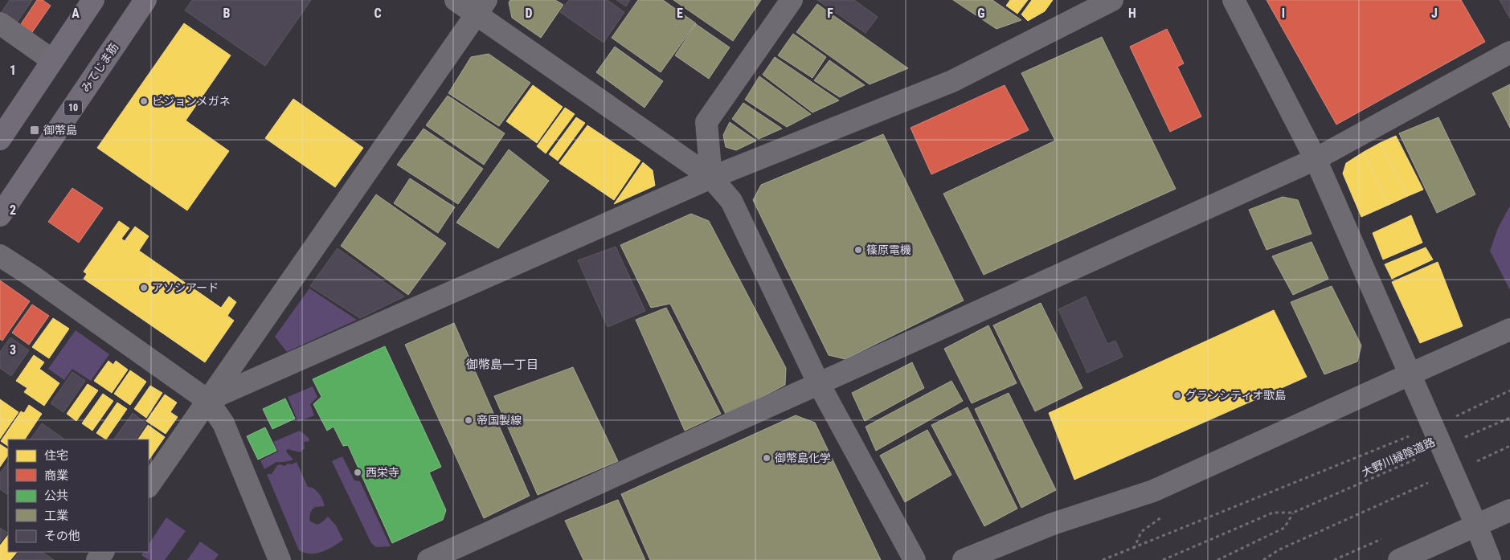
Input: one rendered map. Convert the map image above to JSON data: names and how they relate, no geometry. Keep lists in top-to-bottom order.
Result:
{
  "streets": {
    "main road": ["みてじま筋", "10"],
    "path": ["大野川緑陰道路"]
  },
  "districts": ["御幣島一丁目"],
  "places": {
    "other": [
      "ビジョンメガネ",
      "篠原電機",
      "アソシアード",
      "グランシティオ歌島",
      "帝国製線",
      "御幣島化学",
      "西栄寺"
    ],
    "transit": ["御幣島"]
  },
  "legend": [
    "住宅",
    "商業",
    "公共",
    "工業",
    "その他"
  ],
  "grid": {
    "columns": [
      "A",
      "B",
      "C",
      "D",
      "E",
      "F",
      "G",
      "H",
      "I",
      "J"
    ],
    "rows": ["1", "2", "3"]
  }
}
